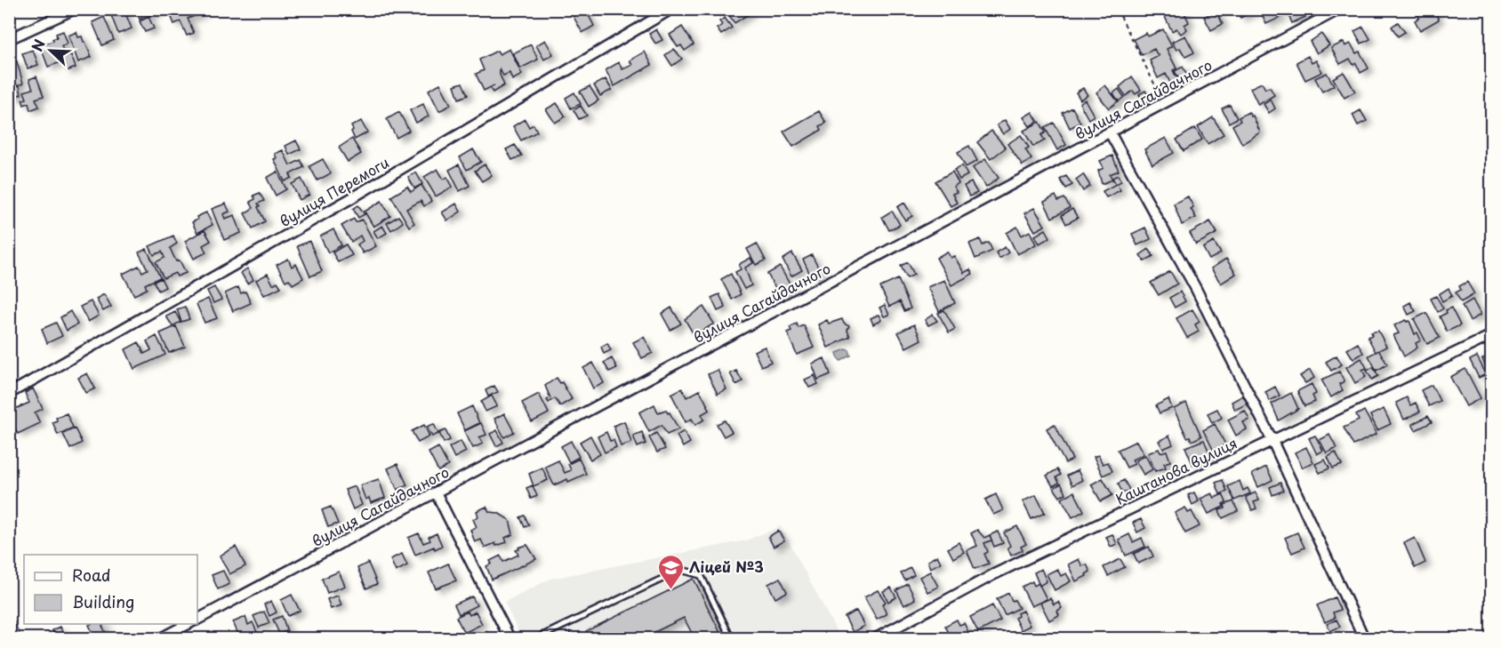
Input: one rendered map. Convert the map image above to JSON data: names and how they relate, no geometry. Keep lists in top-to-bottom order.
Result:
{
  "streets": {
    "street": ["вулиця Сагайдачного", "вулиця Перемоги", "Каштанова вулиця"]
  },
  "places": {
    "school or university": ["Ліцей №3"]
  },
  "legend": ["Road", "Building"],
  "north": "top left"
}
